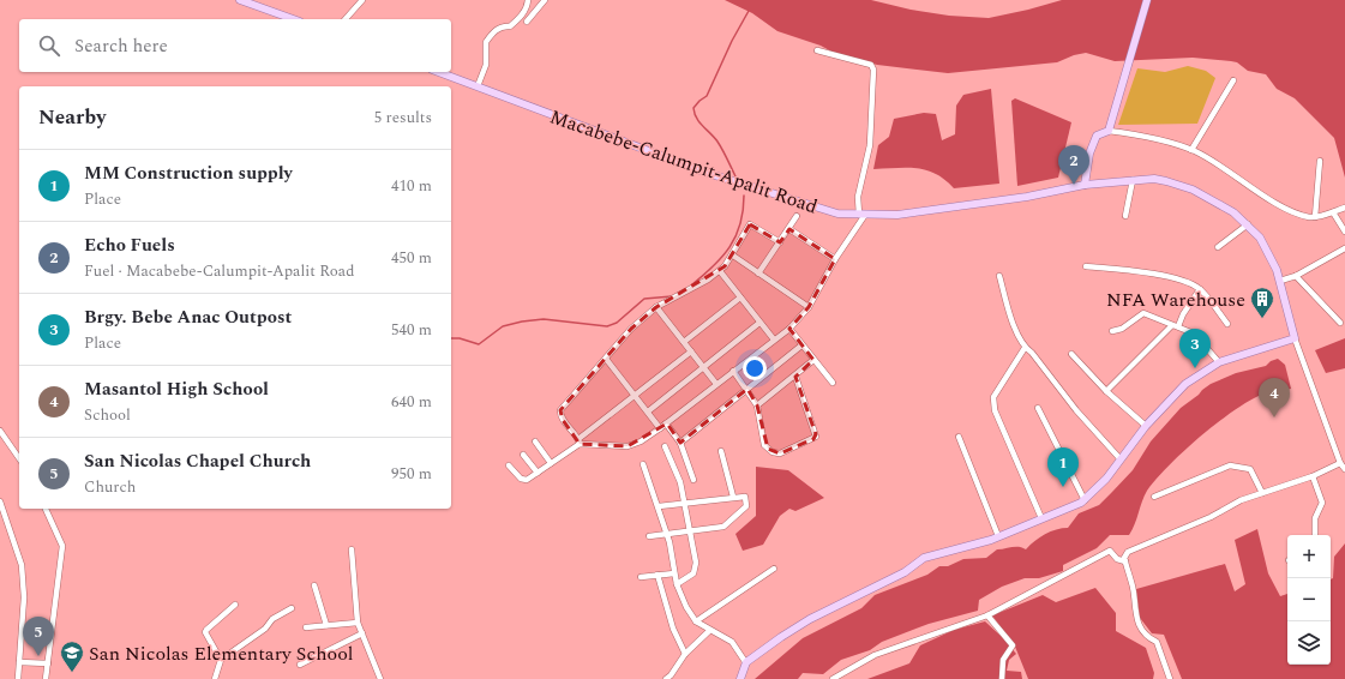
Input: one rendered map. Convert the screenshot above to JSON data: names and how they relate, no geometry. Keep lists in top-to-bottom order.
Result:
{
  "streets": {
    "main road": ["Macabebe-Calumpit-Apalit Road"]
  },
  "places": {
    "building": ["NFA Warehouse"],
    "school or university": ["San Nicolas Elementary School"]
  },
  "page": {
    "search": "Search here",
    "heading": ["Nearby", "5 results"],
    "pins": [
      "2",
      "3",
      "4",
      "1",
      "5"
    ],
    "list": [
      {
        "mark": "1",
        "name": "MM Construction supply",
        "note": "Place",
        "value": "410 m"
      },
      {
        "mark": "2",
        "name": "Echo Fuels",
        "note": "Fuel · Macabebe-Calumpit-Apalit Road",
        "value": "450 m"
      },
      {
        "mark": "3",
        "name": "Brgy. Bebe Anac Outpost",
        "note": "Place",
        "value": "540 m"
      },
      {
        "mark": "4",
        "name": "Masantol High School",
        "note": "School",
        "value": "640 m"
      },
      {
        "mark": "5",
        "name": "San Nicolas Chapel Church",
        "note": "Church",
        "value": "950 m"
      }
    ],
    "map_buttons": ["+", "−"]
  }
}
